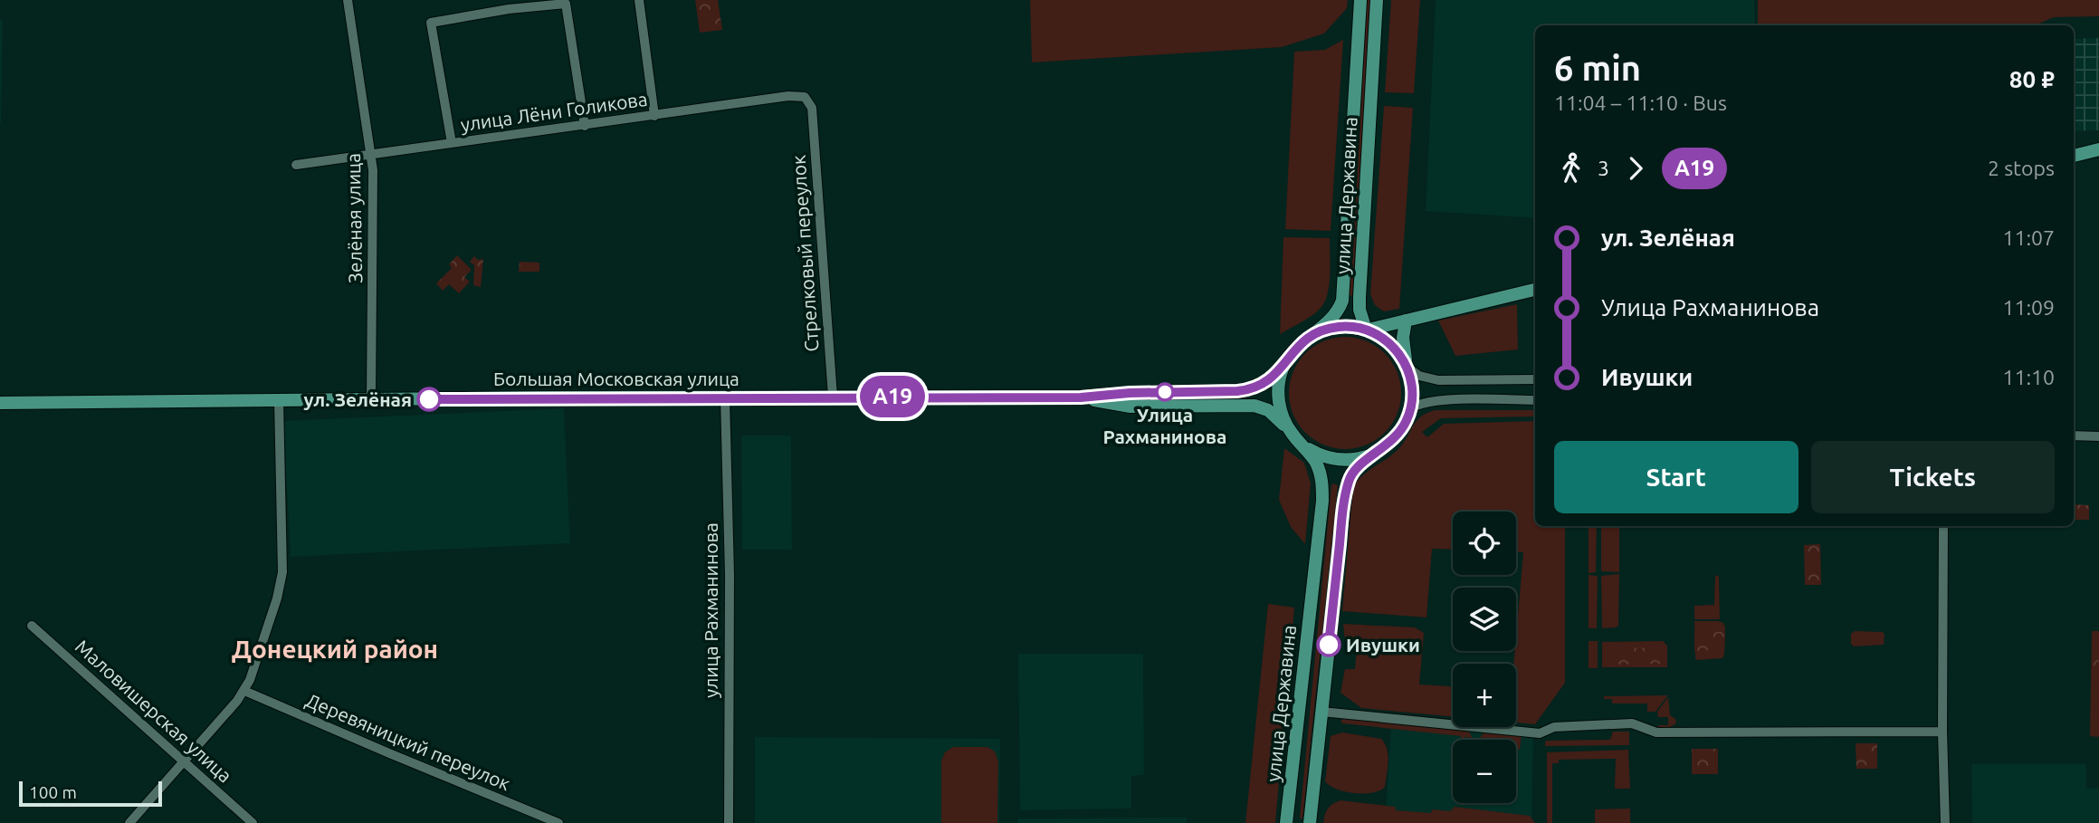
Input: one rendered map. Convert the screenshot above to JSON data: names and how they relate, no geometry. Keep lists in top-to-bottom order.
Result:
{
  "streets": {
    "main road": ["улица Державина", "Большая Московская улица"],
    "street": [
      "улица Лёни Голикова",
      "Зелёная улица",
      "Стрелковый переулок",
      "улица Рахманинова",
      "Маловишерская улица",
      "Деревяницкий переулок"
    ]
  },
  "crossings": [
    ["улица Лёни Голикова", "Зелёная улица"],
    ["улица Лёни Голикова", "Стрелковый переулок"],
    ["улица Державина", "Большая Московская улица"],
    ["Зелёная улица", "Большая Московская улица"],
    ["Стрелковый переулок", "Большая Московская улица"],
    ["Большая Московская улица", "улица Рахманинова"]
  ],
  "districts": ["Донецкий район"],
  "places": ["Улица Рахманинова", "ул. Зелёная", "Ивушки"],
  "lines": ["bus line A19"],
  "scale_bar": "100 m",
  "page": {
    "on_map": "A19",
    "heading": ["6 min", "11:04 – 11:10 · Bus", "80 ₽"],
    "legs": ["3", "A19", "2 stops"],
    "list": [
      {
        "name": "ул. Зелёная",
        "value": "11:07"
      },
      {
        "name": "Улица Рахманинова",
        "value": "11:09"
      },
      {
        "name": "Ивушки",
        "value": "11:10"
      }
    ],
    "buttons": ["Start", "Tickets"],
    "map_buttons": ["+", "−"],
    "scale": "100 m"
  }
}
